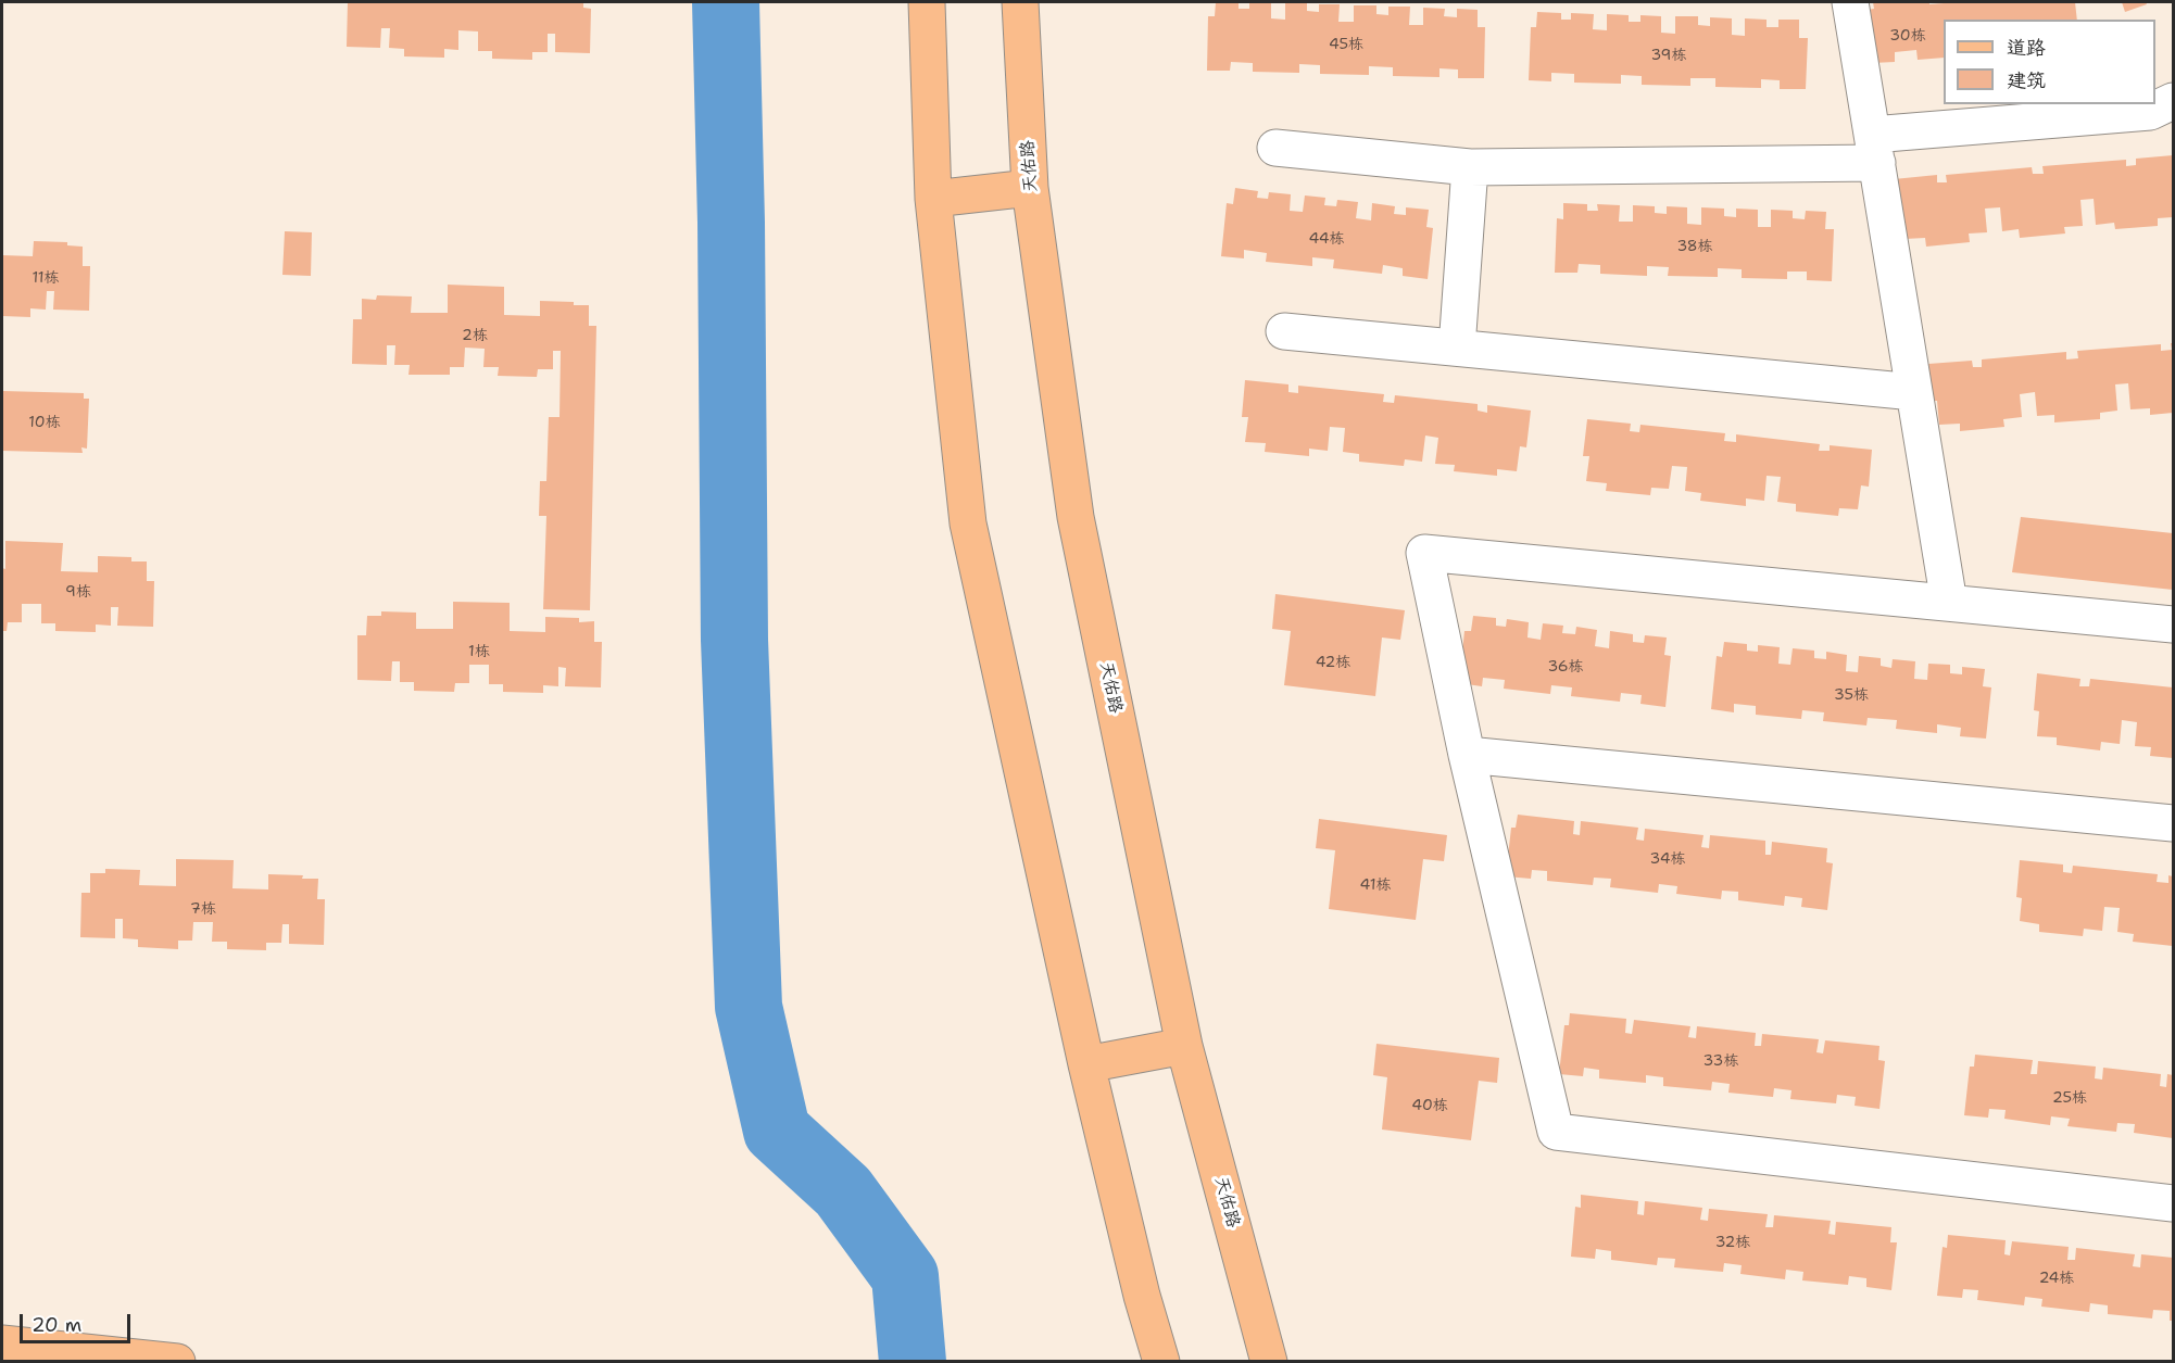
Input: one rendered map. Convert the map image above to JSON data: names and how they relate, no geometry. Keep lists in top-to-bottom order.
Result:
{
  "streets": {
    "main road": ["天佑路"]
  },
  "house_numbers": [
    "30栋",
    "45栋",
    "39栋",
    "44栋",
    "38栋",
    "11栋",
    "2栋",
    "10栋",
    "9栋",
    "1栋",
    "42栋",
    "36栋",
    "35栋",
    "34栋",
    "41栋",
    "7栋",
    "33栋",
    "25栋",
    "40栋",
    "32栋",
    "24栋"
  ],
  "legend": ["道路", "建筑"],
  "scale_bar": "20 m"
}
